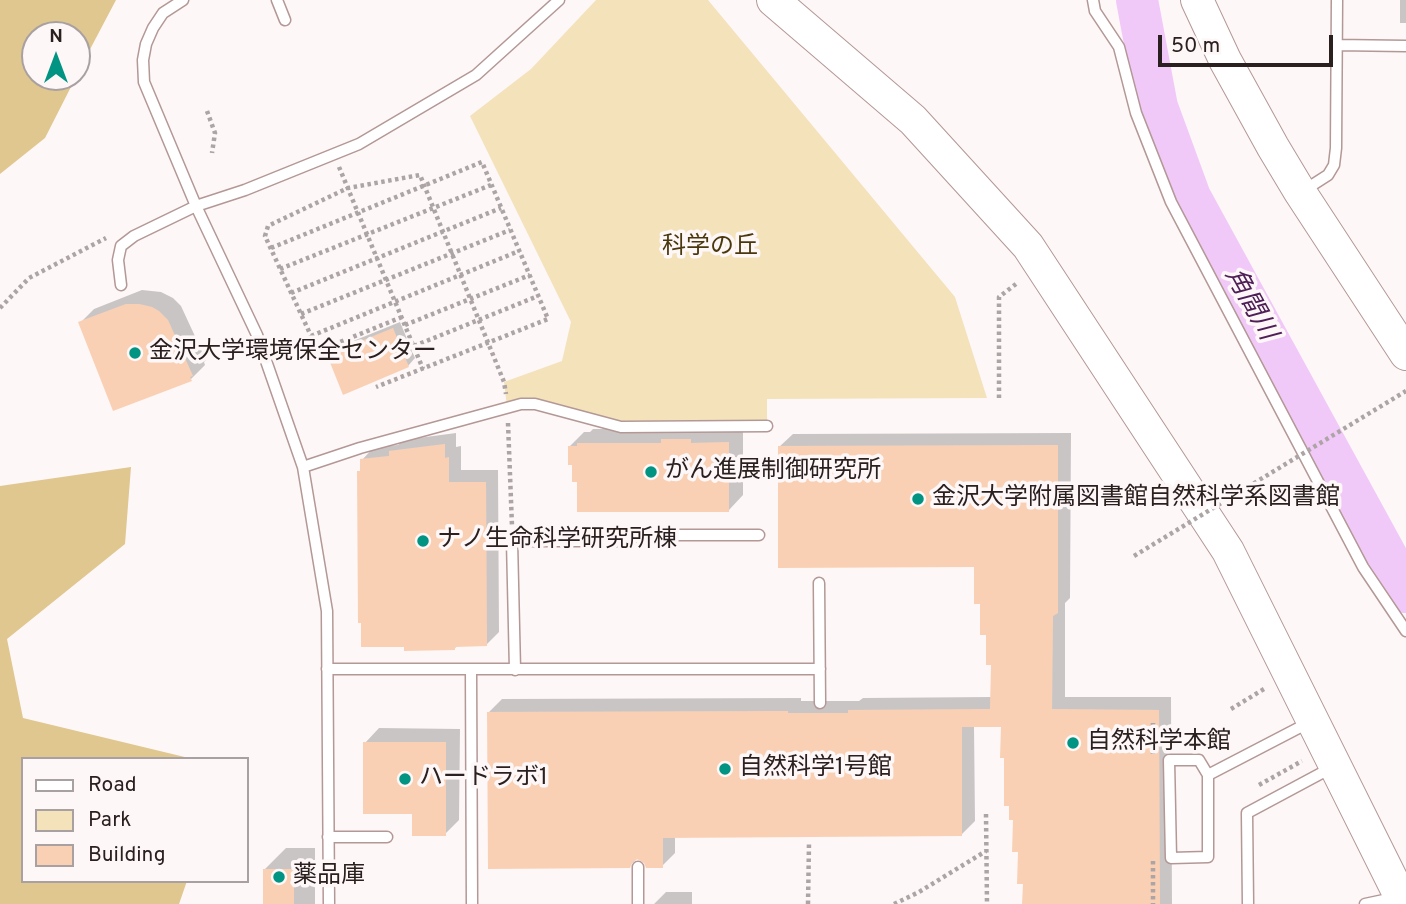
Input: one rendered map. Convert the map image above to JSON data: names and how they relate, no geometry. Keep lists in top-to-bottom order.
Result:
{
  "water": ["角間川"],
  "parks": ["科学の丘"],
  "places": [
    "金沢大学環境保全センター",
    "がん進展制御研究所",
    "金沢大学附属図書館自然科学系図書館",
    "ナノ生命科学研究所棟",
    "自然科学本館",
    "自然科学1号館",
    "ハードラボ1",
    "薬品庫"
  ],
  "legend": ["Road", "Park", "Building"],
  "scale_bar": "50 m",
  "north": "top"
}
